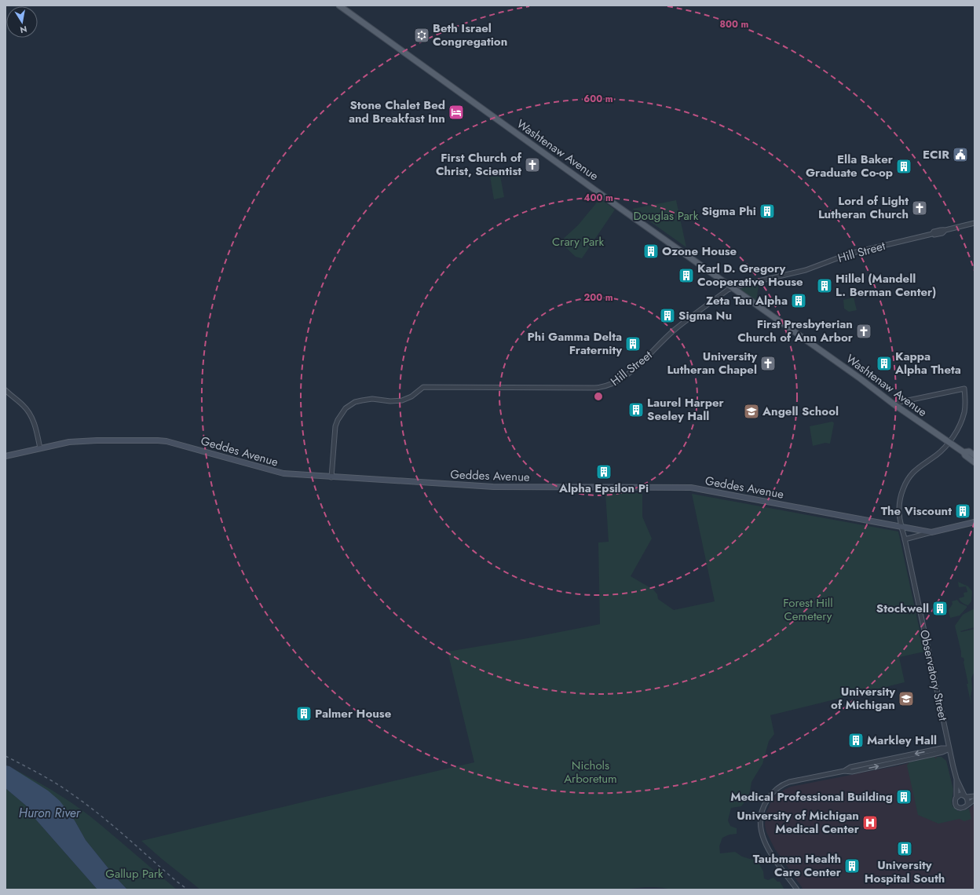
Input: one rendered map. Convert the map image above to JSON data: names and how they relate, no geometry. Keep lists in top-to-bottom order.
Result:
{
  "streets": {
    "main road": ["Washtenaw Avenue", "Geddes Avenue"],
    "street": ["Hill Street", "Observatory Street"]
  },
  "crossings": [
    ["Washtenaw Avenue", "Hill Street"],
    ["Washtenaw Avenue", "Observatory Street"],
    ["Hill Street", "Geddes Avenue"],
    ["Geddes Avenue", "Observatory Street"]
  ],
  "water": ["Huron River"],
  "parks": [
    "Douglas Park",
    "Crary Park",
    "Forest Hill Cemetery",
    "Nichols Arboretum",
    "Gallup Park"
  ],
  "places": {
    "synagogue": ["Beth Israel Congregation"],
    "hotel": ["Stone Chalet Bed and Breakfast Inn"],
    "public building": ["ECIR"],
    "church": [
      "First Church of Christ, Scientist",
      "Lord of Light Lutheran Church",
      "First Presbyterian Church of Ann Arbor",
      "University Lutheran Chapel"
    ],
    "building": [
      "Ella Baker Graduate Co-op",
      "Sigma Phi",
      "Ozone House",
      "Karl D. Gregory Cooperative House",
      "Hillel (Mandell L. Berman Center)",
      "Zeta Tau Alpha",
      "Sigma Nu",
      "Phi Gamma Delta Fraternity",
      "Kappa Alpha Theta",
      "Laurel Harper Seeley Hall",
      "Alpha Epsilon Pi",
      "The Viscount",
      "Stockwell",
      "Palmer House",
      "Markley Hall",
      "Medical Professional Building",
      "University Hospital South",
      "Taubman Health Care Center"
    ],
    "school or university": ["Angell School", "University of Michigan"],
    "hospital": ["University of Michigan Medical Center"]
  },
  "north": "bottom",
  "rings": [
    "800 m",
    "600 m",
    "400 m",
    "200 m"
  ]
}
